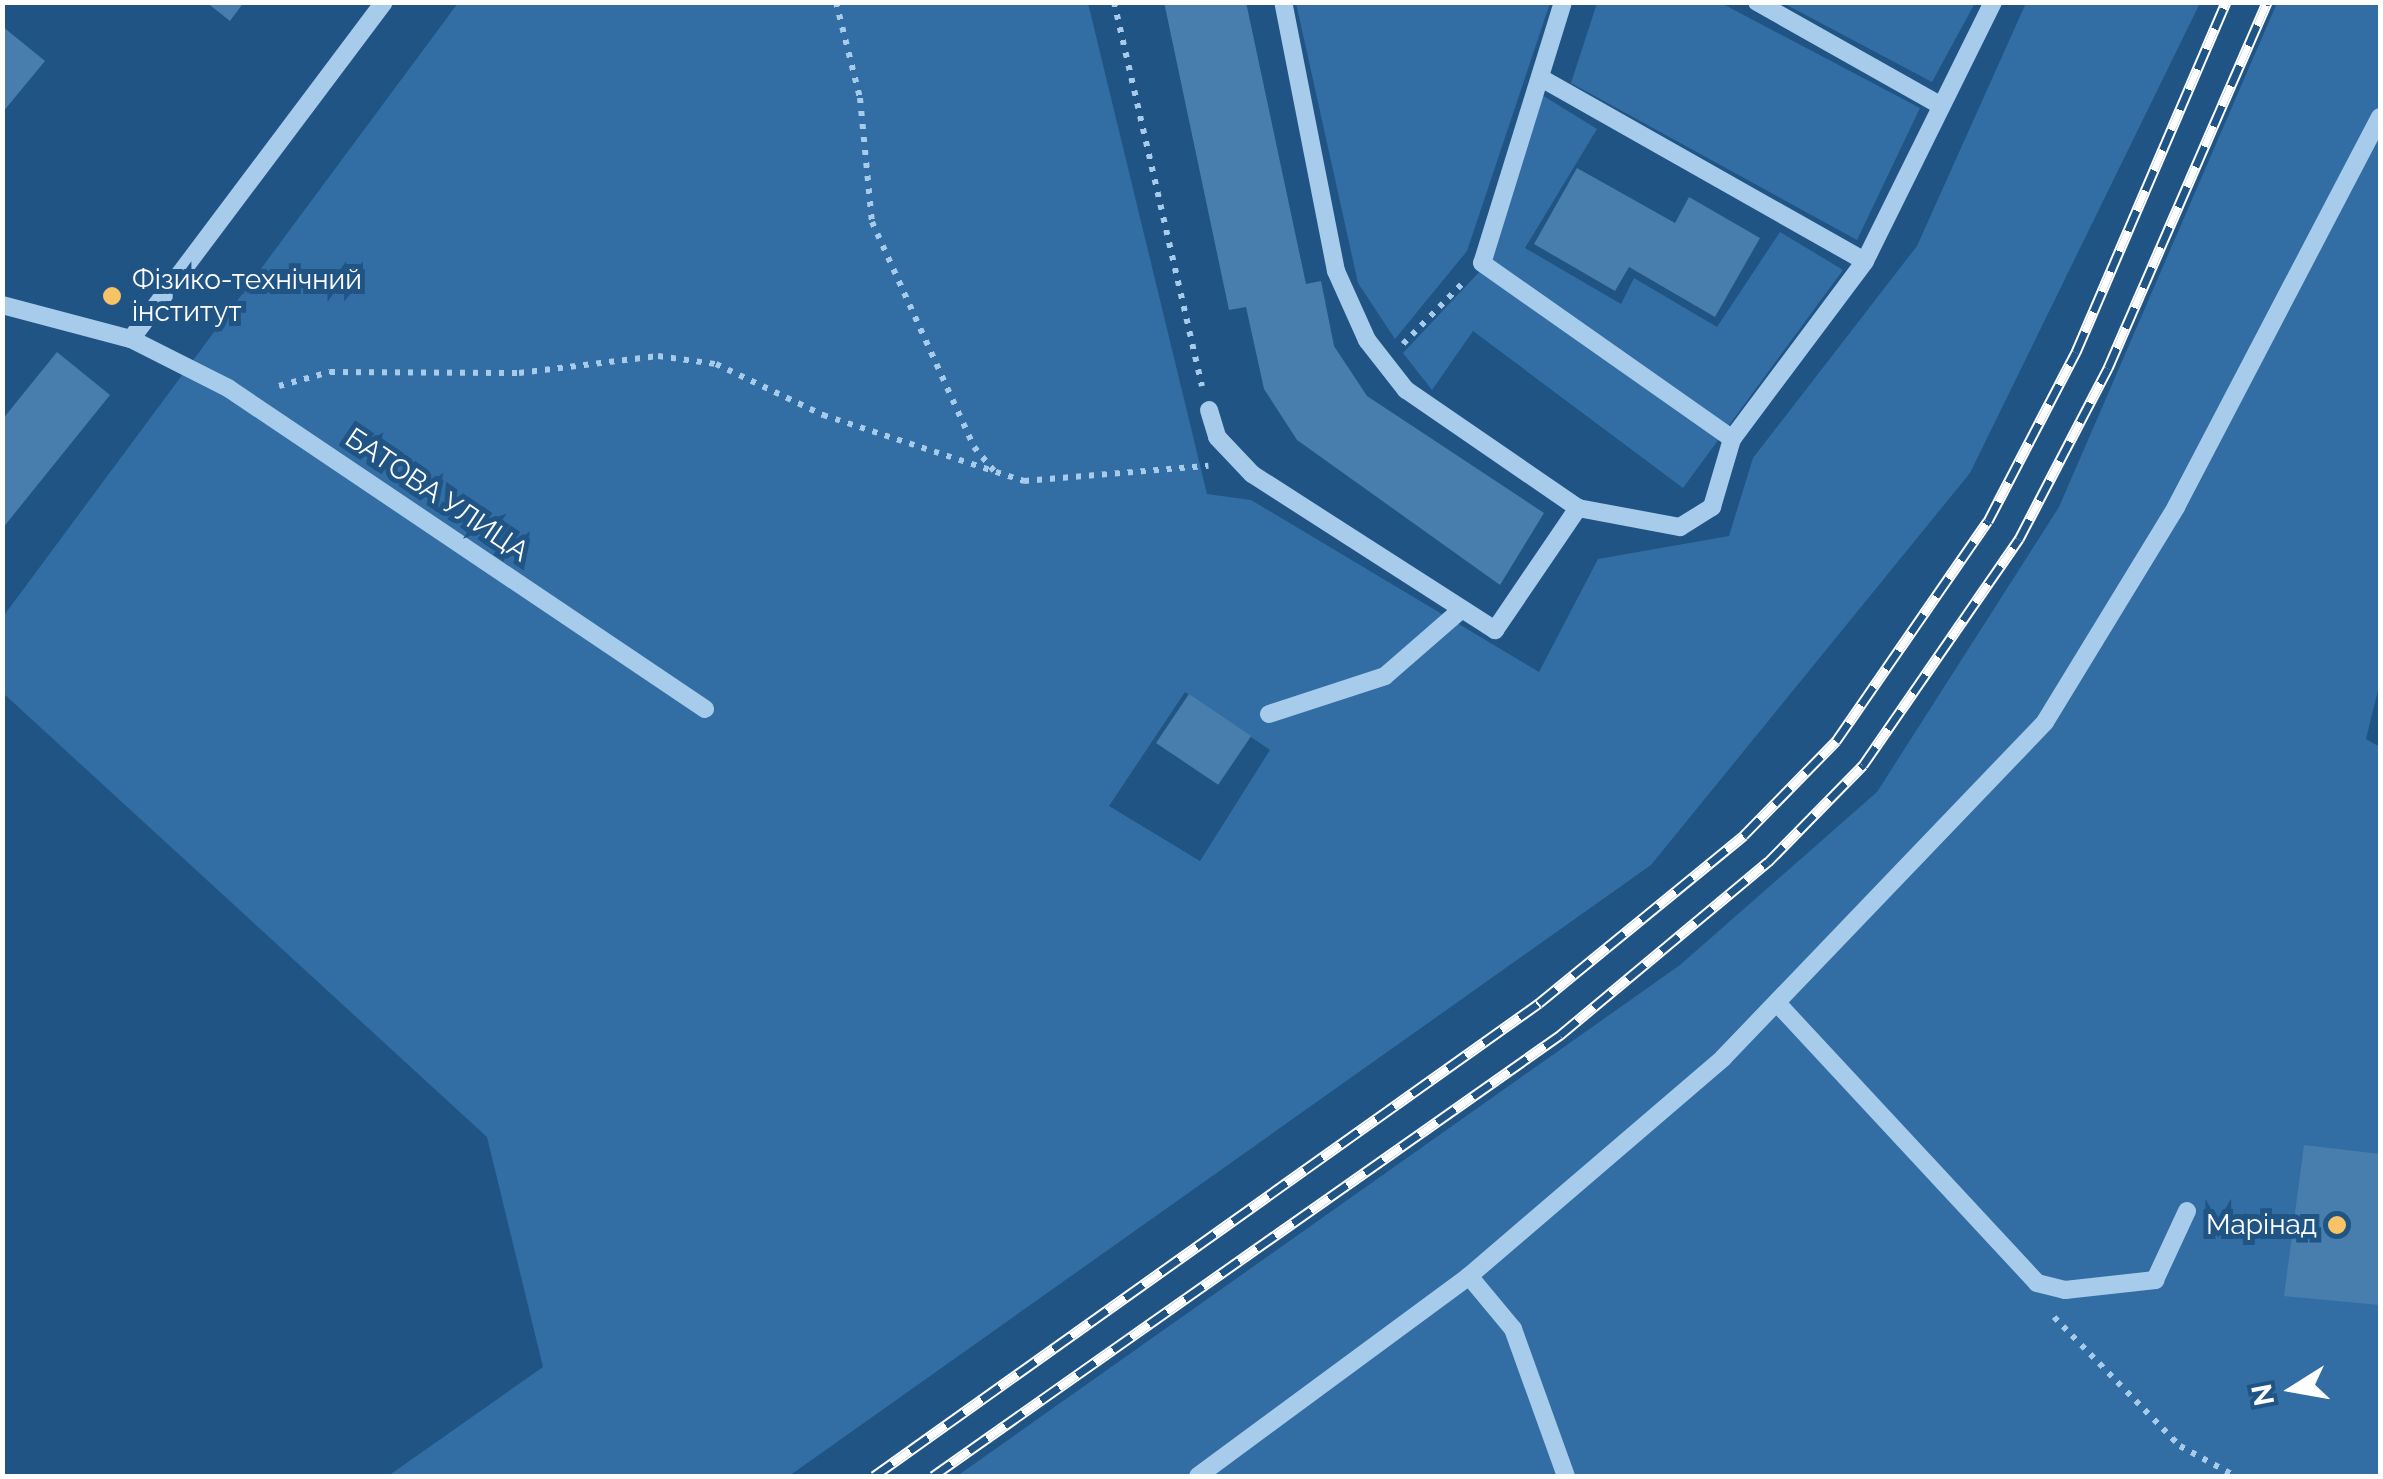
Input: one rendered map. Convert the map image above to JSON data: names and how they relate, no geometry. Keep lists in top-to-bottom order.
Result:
{
  "streets": {
    "lane": ["БАТОВА УЛИЦА"]
  },
  "places": ["Фізико-технічний інститут", "Марінад"],
  "north": "left"
}
